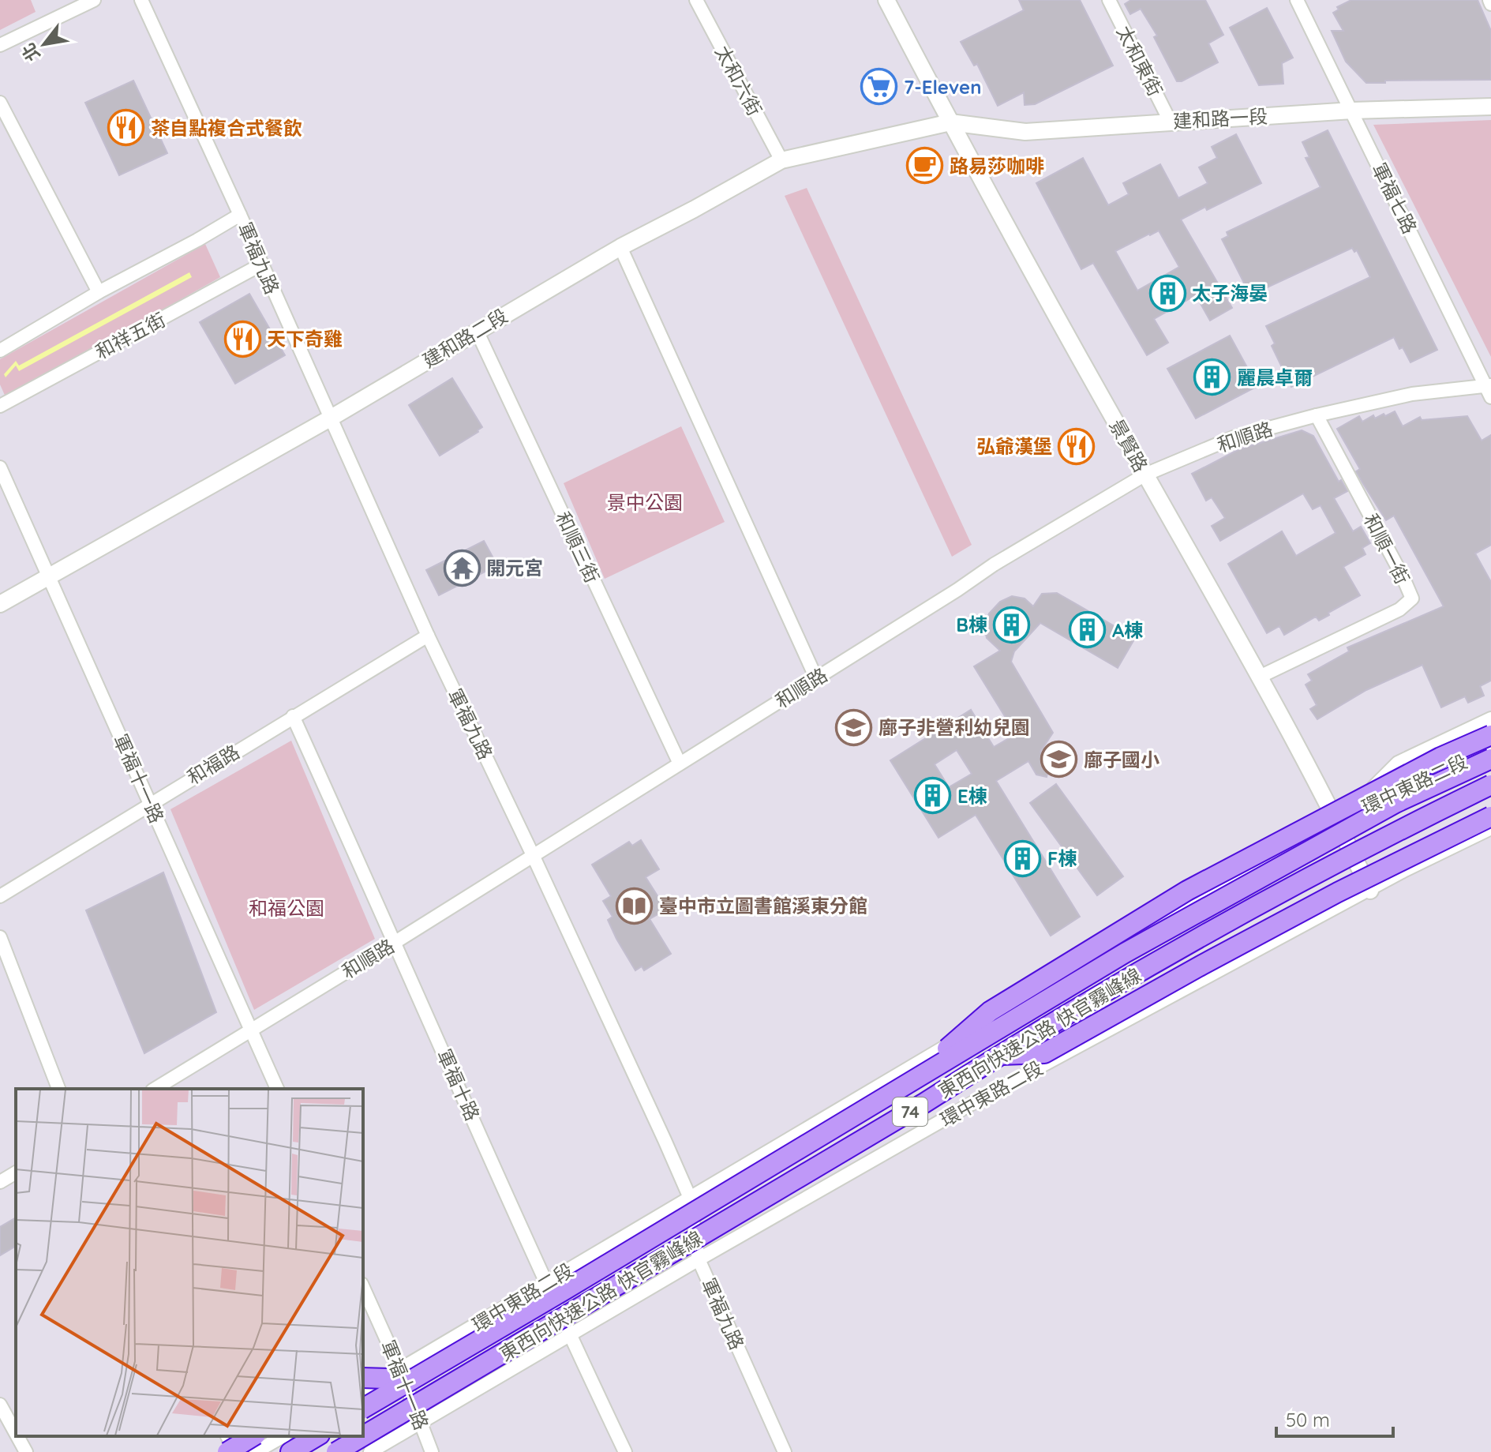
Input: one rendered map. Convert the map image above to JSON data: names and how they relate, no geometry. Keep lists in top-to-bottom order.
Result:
{
  "streets": {
    "highway": ["東西向快速公路 快官霧峰線", "74"],
    "street": [
      "太和東街",
      "太和六街",
      "建和路一段",
      "軍福七路",
      "軍福九路",
      "和祥五街",
      "建和路二段",
      "和順路",
      "景賢路",
      "和順三街",
      "和順一街",
      "和福路",
      "軍福十一路",
      "環中東路二段",
      "軍福十路"
    ]
  },
  "crossings": [
    ["太和東街", "建和路一段"],
    ["太和六街", "建和路二段"],
    ["建和路一段", "軍福七路"],
    ["建和路一段", "建和路二段"],
    ["建和路一段", "景賢路"],
    ["軍福七路", "和順路"],
    ["軍福九路", "和祥五街"],
    ["軍福九路", "建和路二段"],
    ["軍福九路", "和順路"],
    ["軍福九路", "和福路"],
    ["軍福九路", "環中東路二段"],
    ["建和路二段", "景賢路"],
    ["建和路二段", "和順三街"],
    ["建和路二段", "軍福十一路"],
    ["和順路", "景賢路"],
    ["和順路", "和順三街"],
    ["和順路", "和順一街"],
    ["和順路", "軍福十一路"],
    ["和順路", "軍福十路"],
    ["景賢路", "和順一街"],
    ["景賢路", "環中東路二段"],
    ["和福路", "軍福十一路"],
    ["和福路", "軍福十路"],
    ["軍福十一路", "環中東路二段"],
    ["軍福十一路", "東西向快速公路 快官霧峰線"],
    ["環中東路二段", "東西向快速公路 快官霧峰線"],
    ["環中東路二段", "軍福十路"]
  ],
  "parks": ["景中公園", "和福公園"],
  "places": {
    "supermarket": ["7-Eleven"],
    "restaurant": ["茶自點複合式餐飲", "天下奇雞", "弘爺漢堡"],
    "cafe": ["路易莎咖啡"],
    "building": [
      "太子海晏",
      "麗晨卓爾",
      "B棟",
      "A棟",
      "E棟",
      "F棟"
    ],
    "temple": ["開元宮"],
    "school or university": ["廍子非營利幼兒園", "廍子國小"],
    "library": ["臺中市立圖書館溪東分館"]
  },
  "scale_bar": "50 m",
  "north": "bottom left"
}
